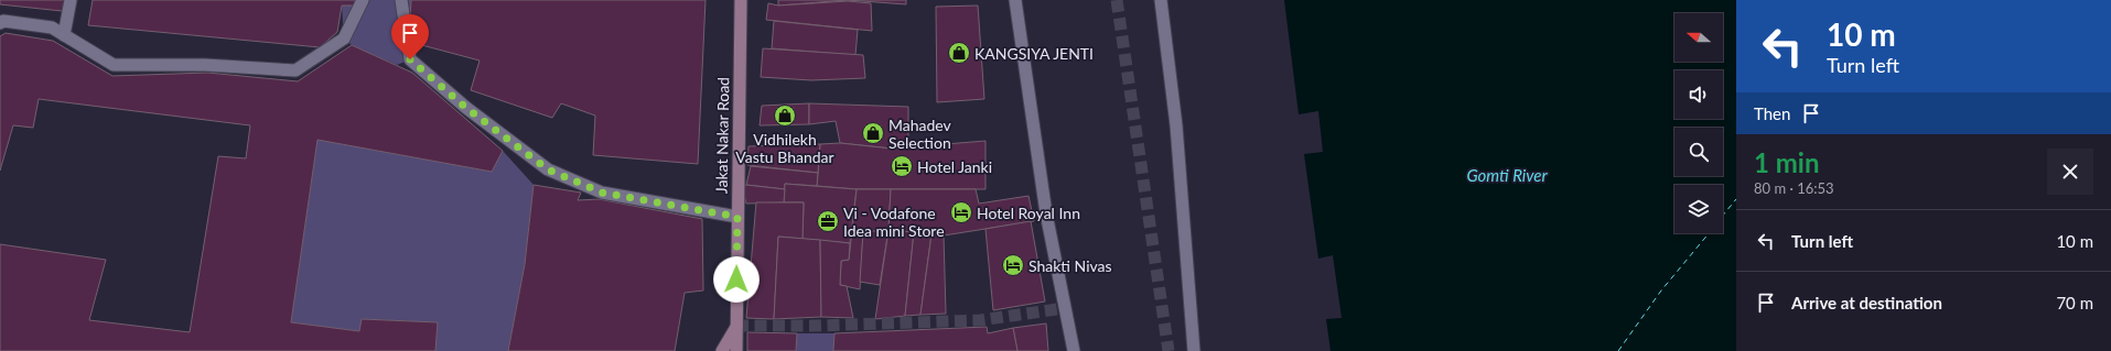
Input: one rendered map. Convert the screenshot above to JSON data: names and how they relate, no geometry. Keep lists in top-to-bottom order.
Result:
{
  "streets": {
    "main road": ["Jakat Nakar Road"]
  },
  "water": ["Gomti River"],
  "places": {
    "shop": ["KANGSIYA JENTI", "Vidhilekh Vastu Bhandar", "Mahadev Selection"],
    "hotel": ["Hotel Janki", "Hotel Royal Inn", "Shakti Nivas"],
    "office": ["Vi - Vodafone Idea mini Store"]
  },
  "north": "left",
  "page": {
    "turn": ["10 m", "Turn left"],
    "then": "Then",
    "heading": ["1 min", "80 m · 16:53"],
    "list": [
      {
        "name": "Turn left",
        "value": "10 m"
      },
      {
        "name": "Arrive at destination",
        "value": "70 m"
      }
    ]
  }
}
